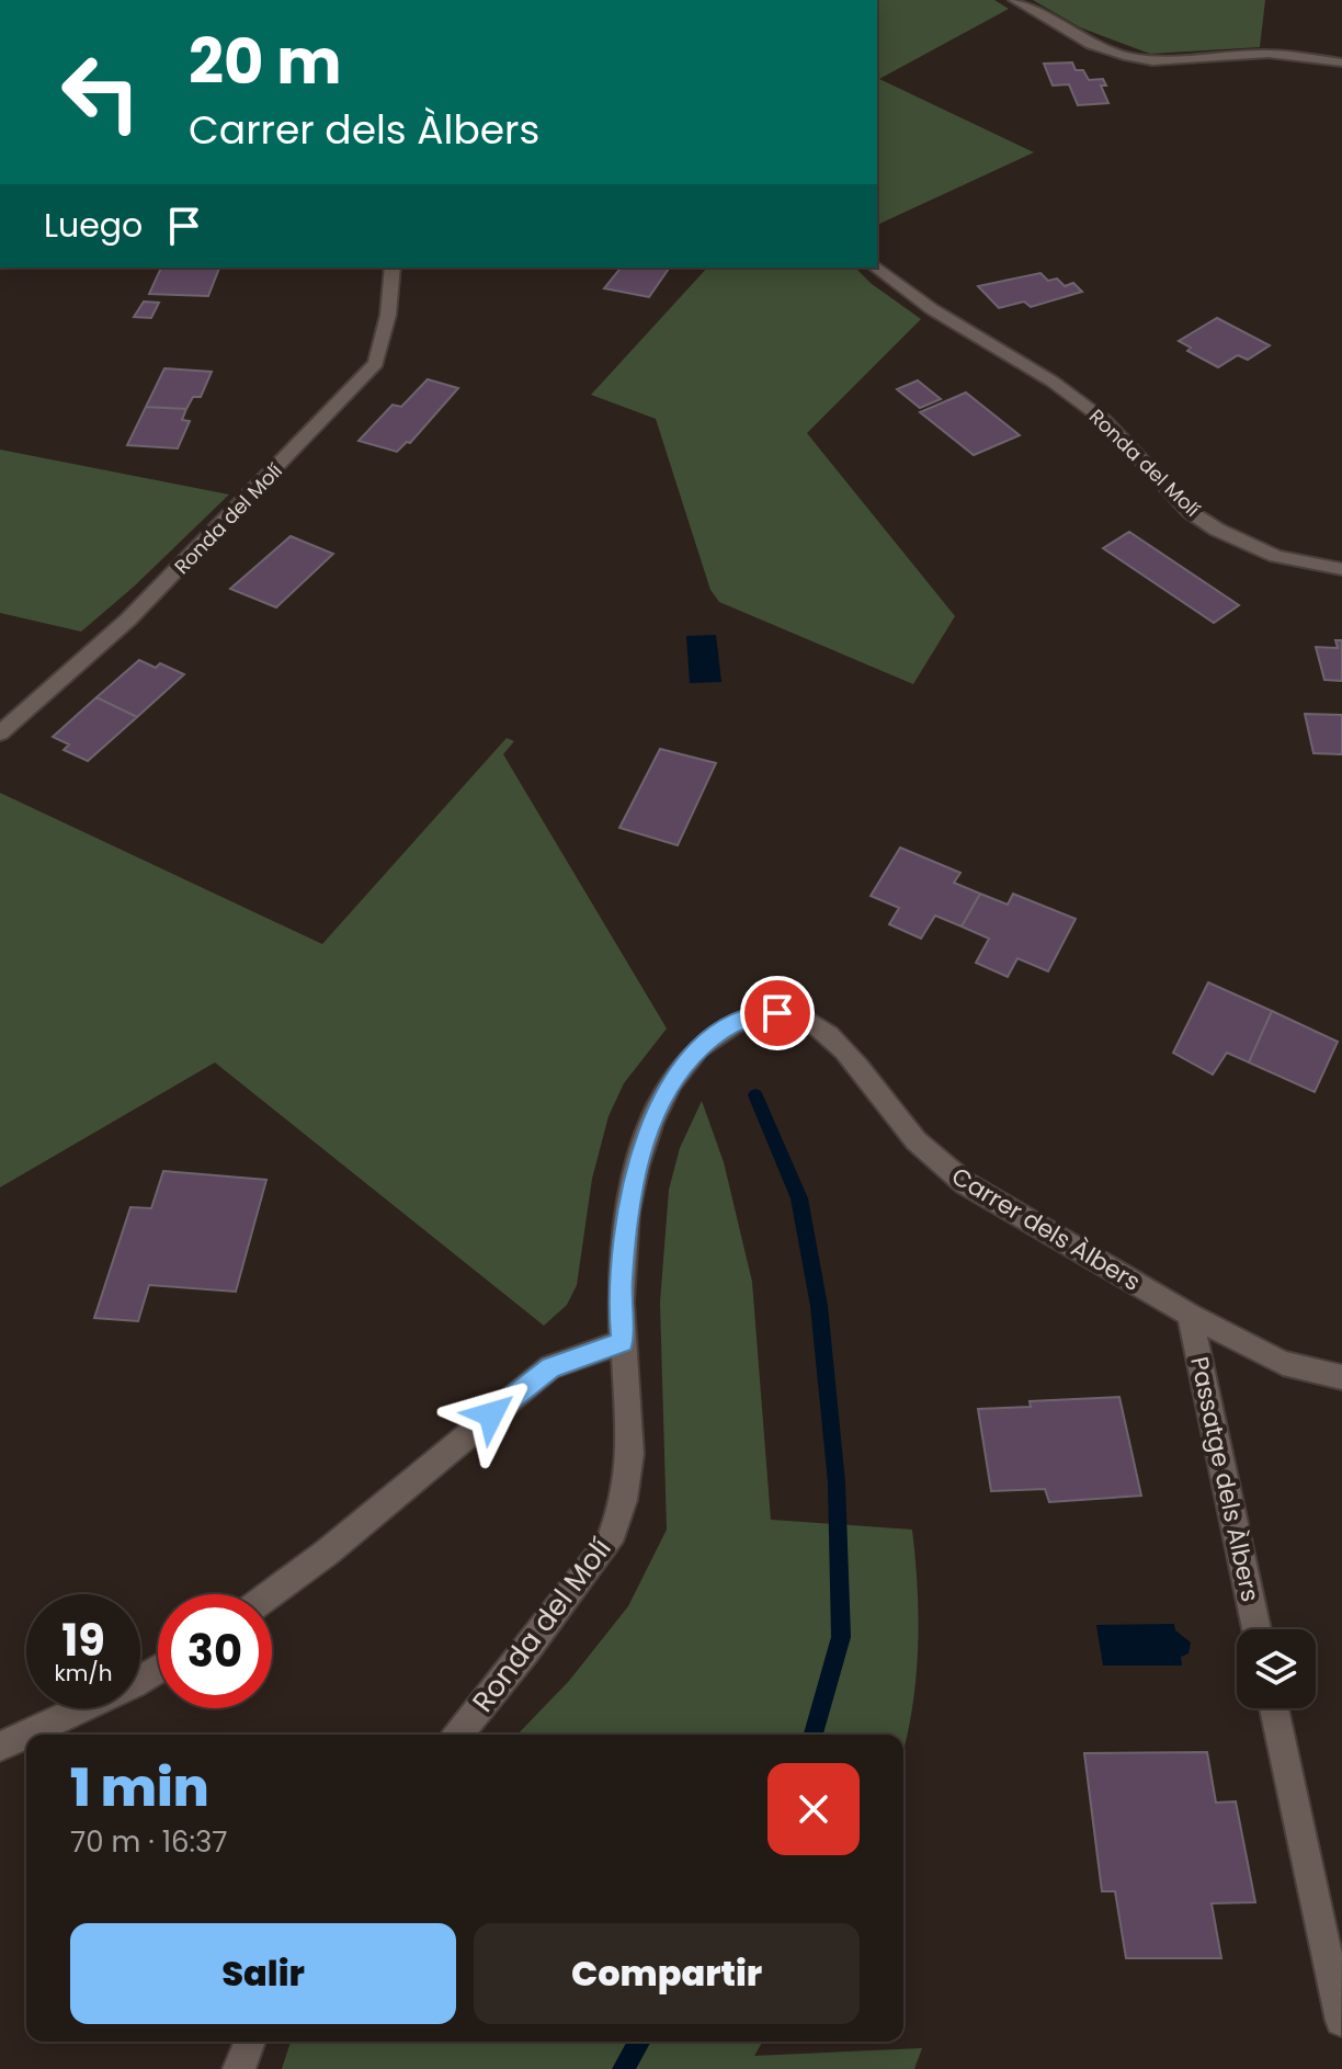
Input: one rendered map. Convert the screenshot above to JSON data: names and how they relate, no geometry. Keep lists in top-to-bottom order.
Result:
{
  "streets": {
    "street": ["Ronda del Molí", "Carrer dels Àlbers", "Passatge dels Àlbers"]
  },
  "crossings": [
    ["Ronda del Molí", "Carrer dels Àlbers"],
    ["Carrer dels Àlbers", "Passatge dels Àlbers"]
  ],
  "page": {
    "turn": ["20 m", "Carrer dels Àlbers"],
    "then": "Luego",
    "speed": "19 km/h",
    "limit": "30",
    "heading": ["1 min", "70 m · 16:37"],
    "buttons": ["Salir", "Compartir"]
  }
}
